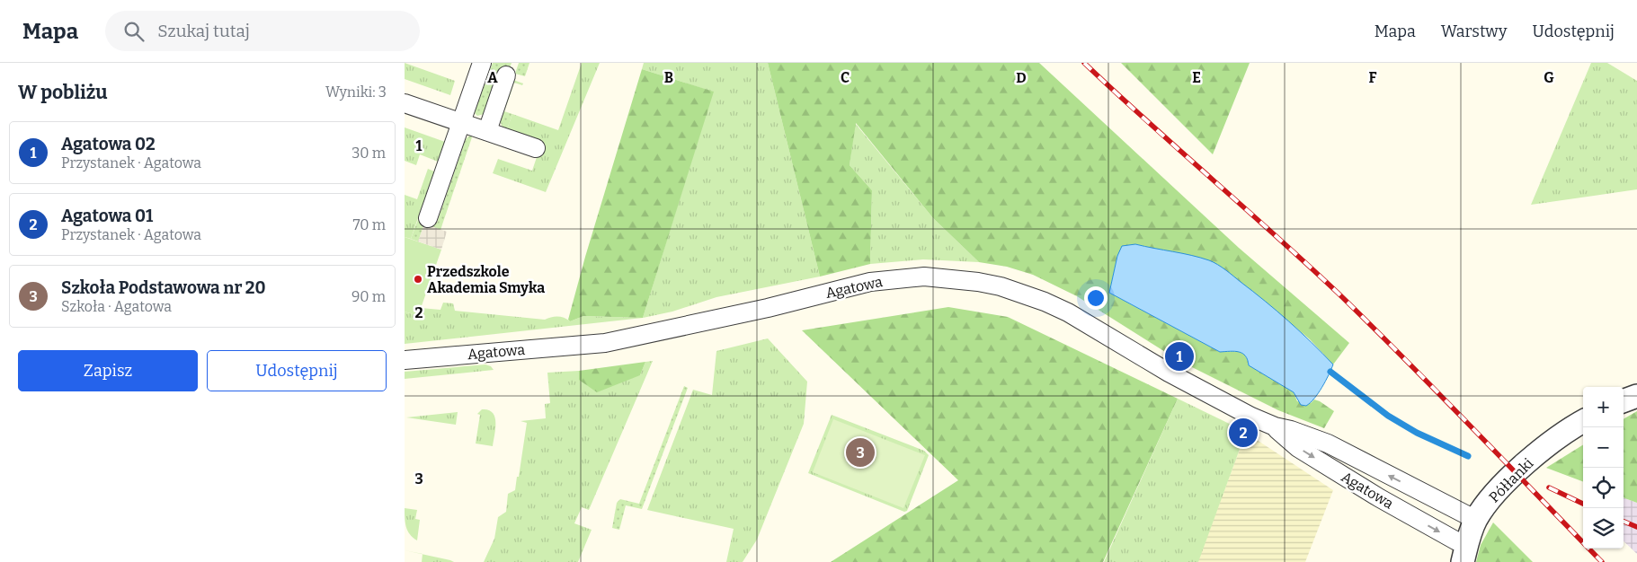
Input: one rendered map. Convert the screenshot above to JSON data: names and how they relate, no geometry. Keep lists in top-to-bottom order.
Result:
{
  "streets": {
    "street": ["Agatowa", "Półłanki"]
  },
  "crossings": [
    ["Agatowa", "Półłanki"]
  ],
  "places": ["Przedszkole Akademia Smyka"],
  "page": {
    "header": "Mapa",
    "search": "Szukaj tutaj",
    "nav": ["Mapa", "Warstwy", "Udostępnij"],
    "heading": ["W pobliżu", "Wyniki: 3"],
    "list": [
      {
        "mark": "1",
        "name": "Agatowa 02",
        "note": "Przystanek · Agatowa",
        "value": "30 m"
      },
      {
        "mark": "2",
        "name": "Agatowa 01",
        "note": "Przystanek · Agatowa",
        "value": "70 m"
      },
      {
        "mark": "3",
        "name": "Szkoła Podstawowa nr 20",
        "note": "Szkoła · Agatowa",
        "value": "90 m"
      }
    ],
    "buttons": ["Zapisz", "Udostępnij"],
    "pins": ["1", "2", "3"],
    "map_buttons": ["+", "−"]
  },
  "grid": {
    "columns": [
      "A",
      "B",
      "C",
      "D",
      "E",
      "F",
      "G"
    ],
    "rows": ["1", "2", "3"]
  }
}
